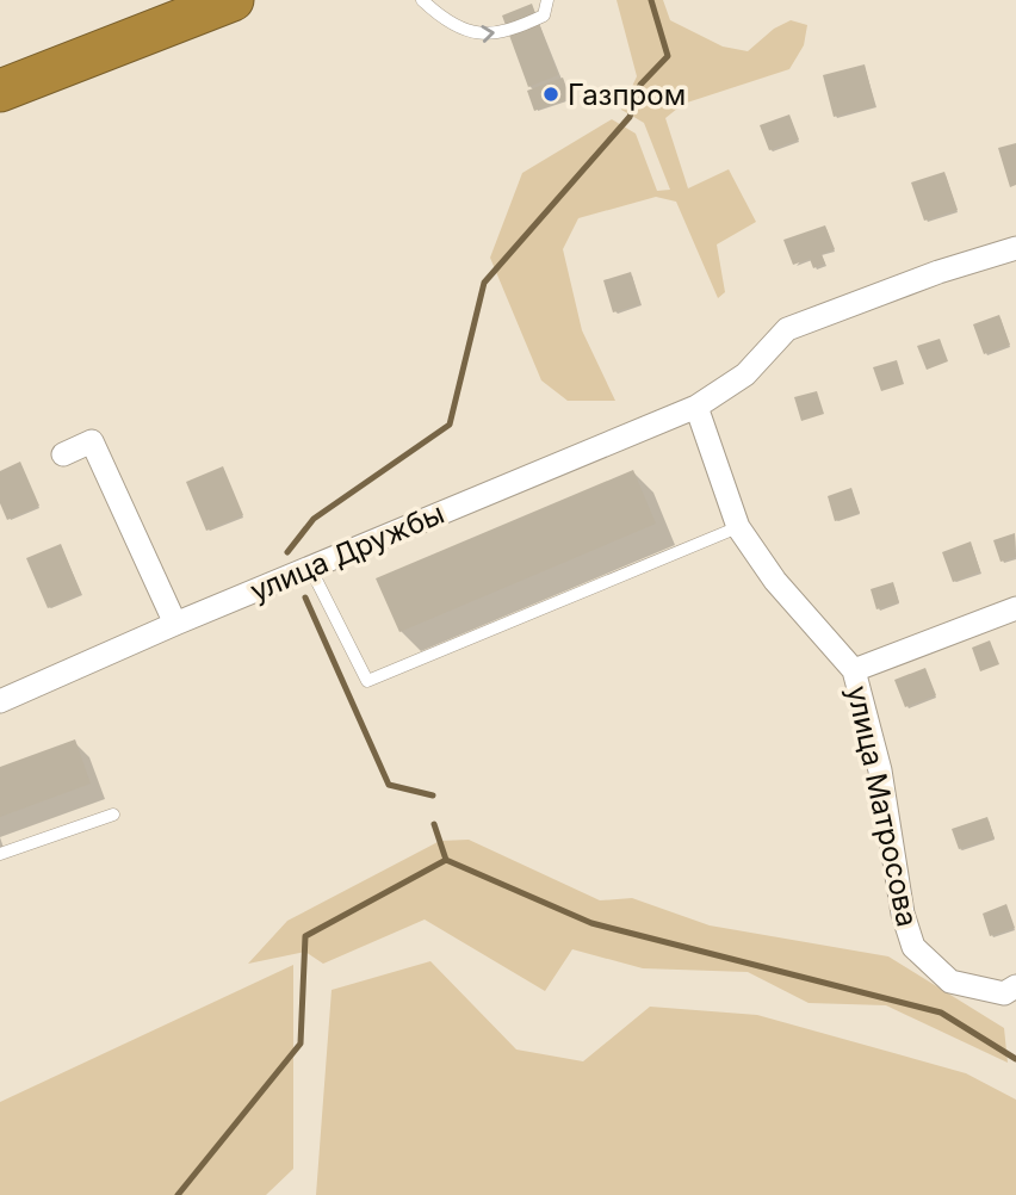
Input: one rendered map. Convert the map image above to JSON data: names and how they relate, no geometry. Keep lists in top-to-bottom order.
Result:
{
  "streets": {
    "street": ["улица Дружбы", "улица Матросова"]
  },
  "crossings": [
    ["улица Дружбы", "улица Матросова"]
  ],
  "places": ["Газпром"]
}
